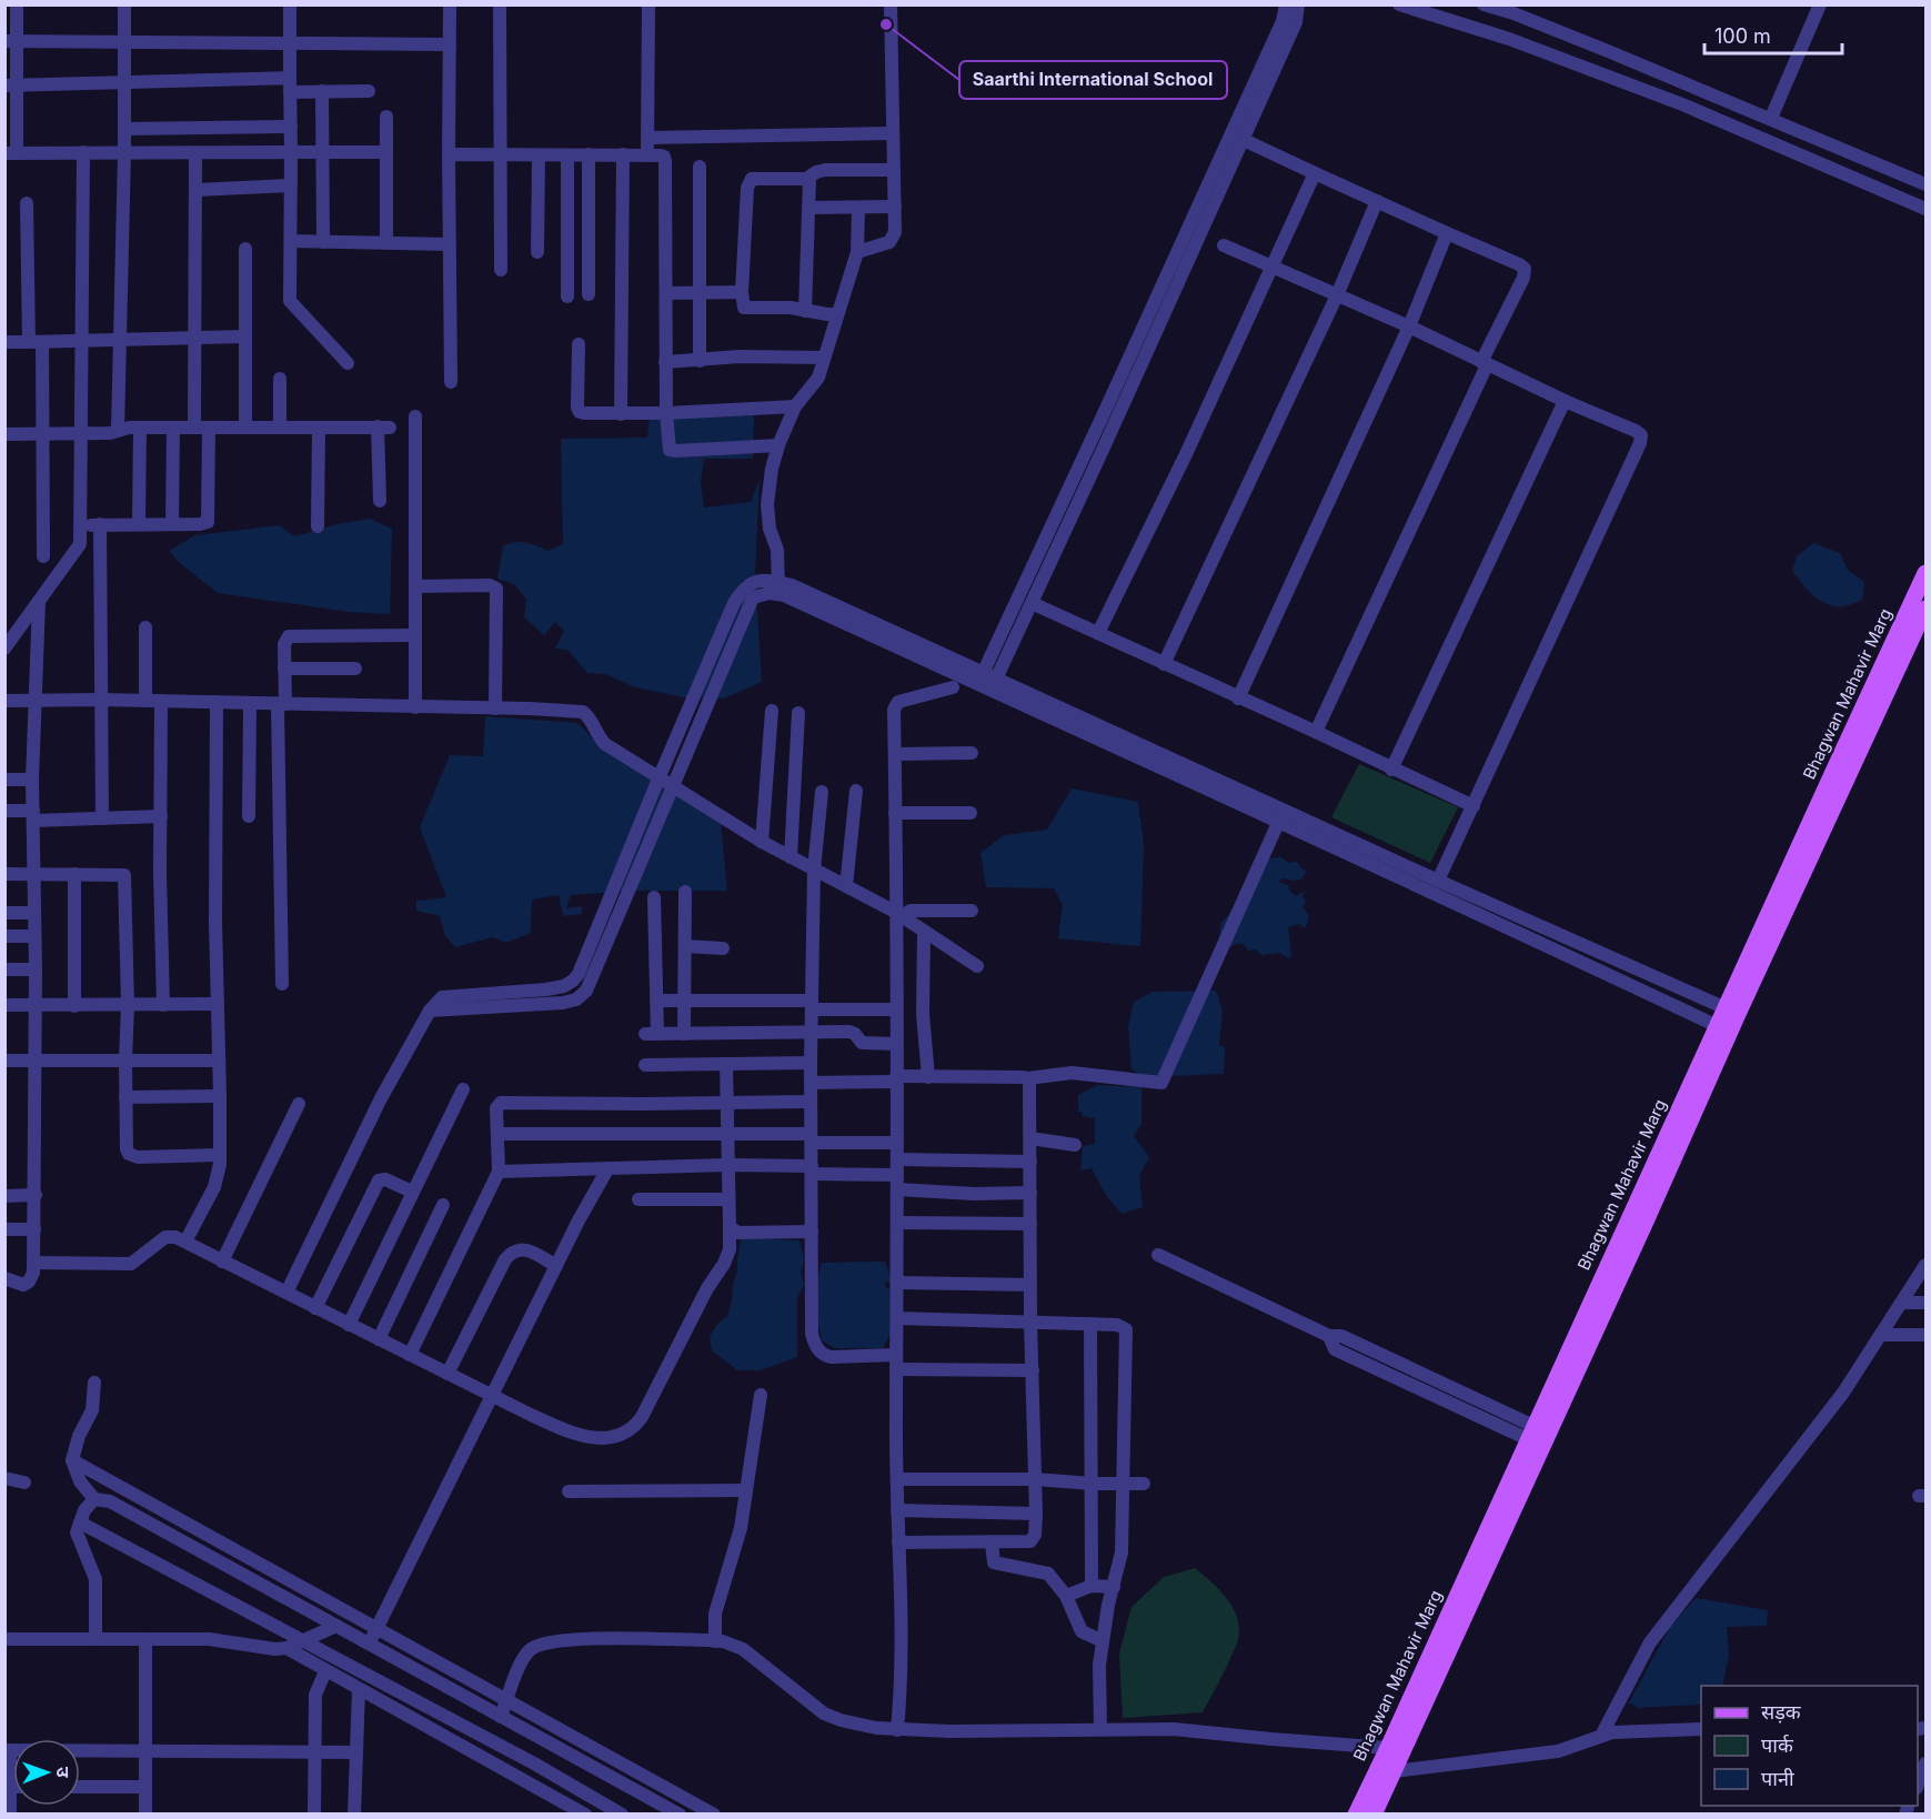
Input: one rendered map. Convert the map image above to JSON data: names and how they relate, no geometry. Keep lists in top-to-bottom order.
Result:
{
  "streets": {
    "main road": ["Bhagwan Mahavir Marg"]
  },
  "places": ["Saarthi International School"],
  "legend": ["सड़क", "पार्क", "पानी"],
  "scale_bar": "100 m",
  "north": "right"
}
